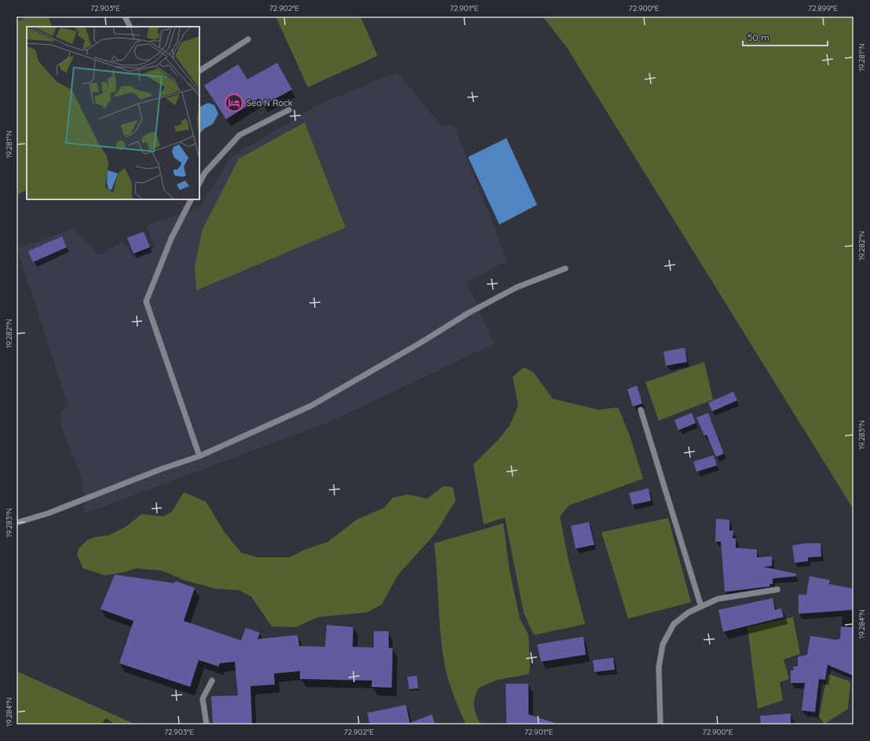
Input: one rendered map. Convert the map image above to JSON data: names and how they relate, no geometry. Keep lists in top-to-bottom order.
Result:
{
  "places": {
    "hotel": ["Sea N Rock"]
  },
  "scale_bar": "50 m",
  "coordinates": [
    "72.903°E",
    "72.902°E",
    "72.901°E",
    "72.900°E",
    "72.899°E",
    "19.281°N",
    "19.282°N",
    "19.283°N",
    "19.284°N"
  ]
}
